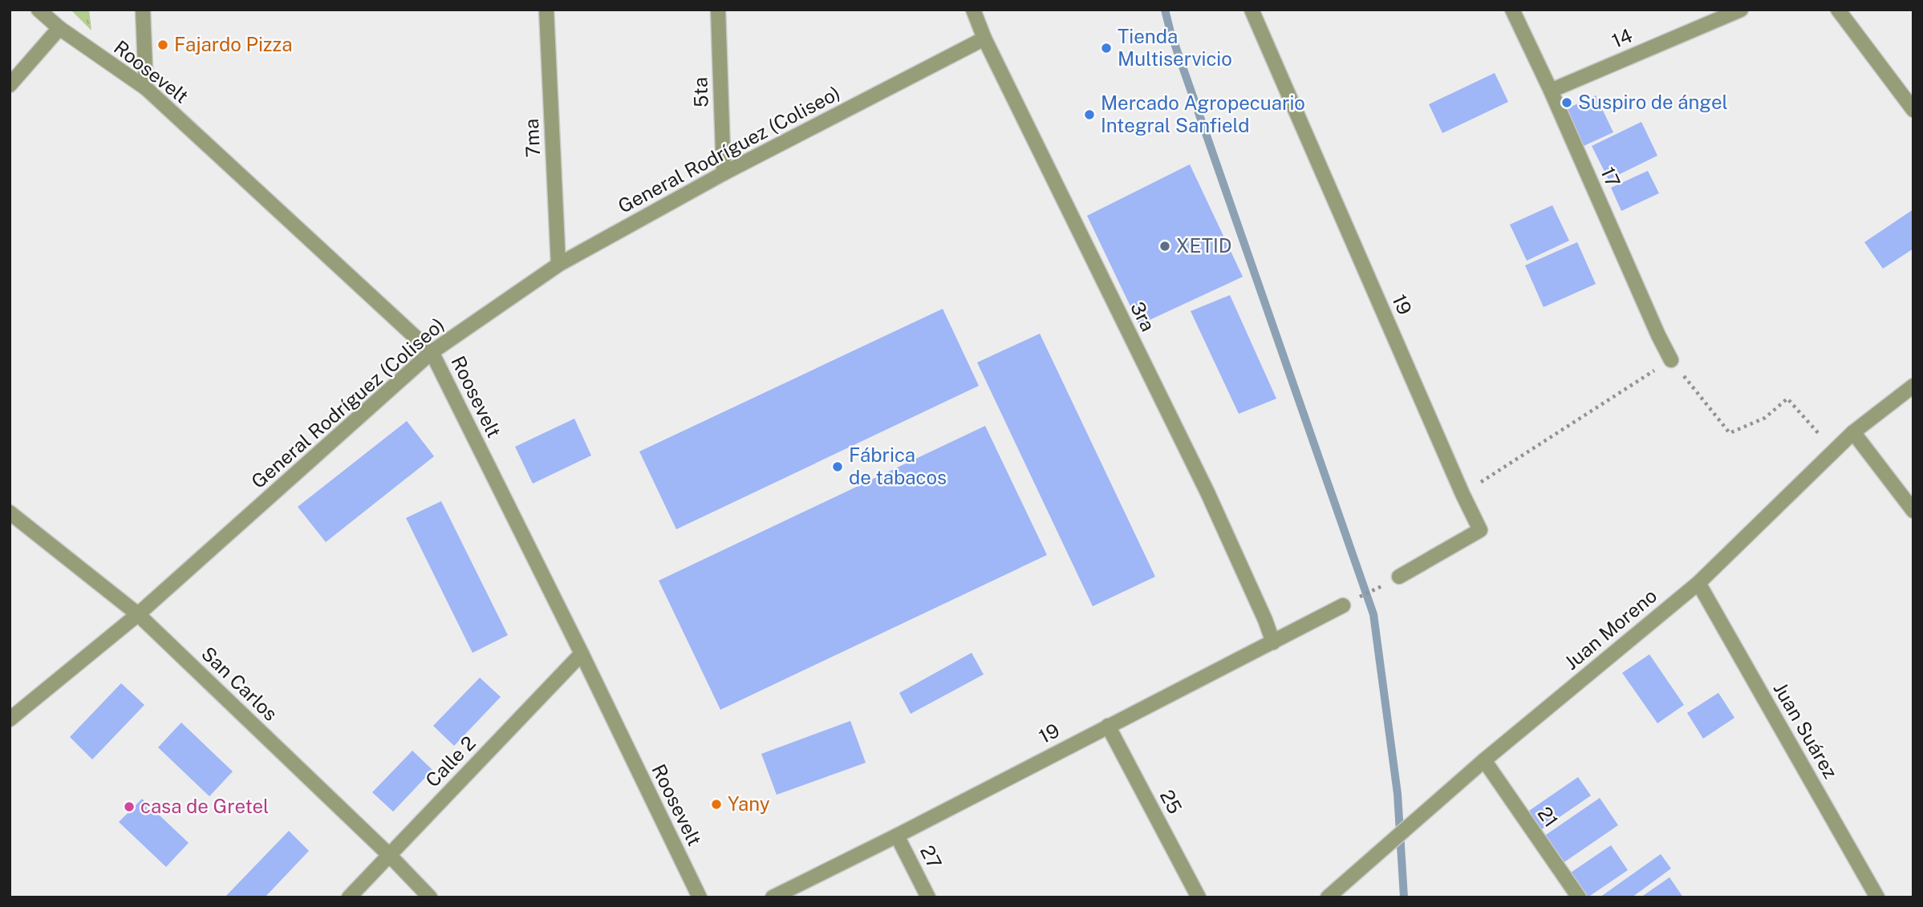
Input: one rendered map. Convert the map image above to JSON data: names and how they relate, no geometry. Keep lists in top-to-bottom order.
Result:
{
  "streets": {
    "street": [
      "14",
      "Roosevelt",
      "5ta",
      "7ma",
      "General Rodríguez (Coliseo)",
      "17",
      "19",
      "3ra",
      "Juan Moreno",
      "San Carlos",
      "Juan Suárez",
      "Calle 2",
      "25",
      "21",
      "27"
    ]
  },
  "crossings": [
    ["14", "17"],
    ["Roosevelt", "General Rodríguez (Coliseo)"],
    ["Roosevelt", "Calle 2"],
    ["5ta", "General Rodríguez (Coliseo)"],
    ["7ma", "General Rodríguez (Coliseo)"],
    ["General Rodríguez (Coliseo)", "3ra"],
    ["General Rodríguez (Coliseo)", "San Carlos"],
    ["19", "3ra"],
    ["19", "25"],
    ["19", "27"],
    ["Juan Moreno", "Juan Suárez"],
    ["Juan Moreno", "21"],
    ["San Carlos", "Calle 2"]
  ],
  "places": [
    "Fajardo Pizza",
    "Tienda Multiservicio",
    "Suspiro de ángel",
    "Mercado Agropecuario Integral Sanfield",
    "XETID",
    "Fábrica de tabacos",
    "Yany",
    "casa de Gretel"
  ]
}
